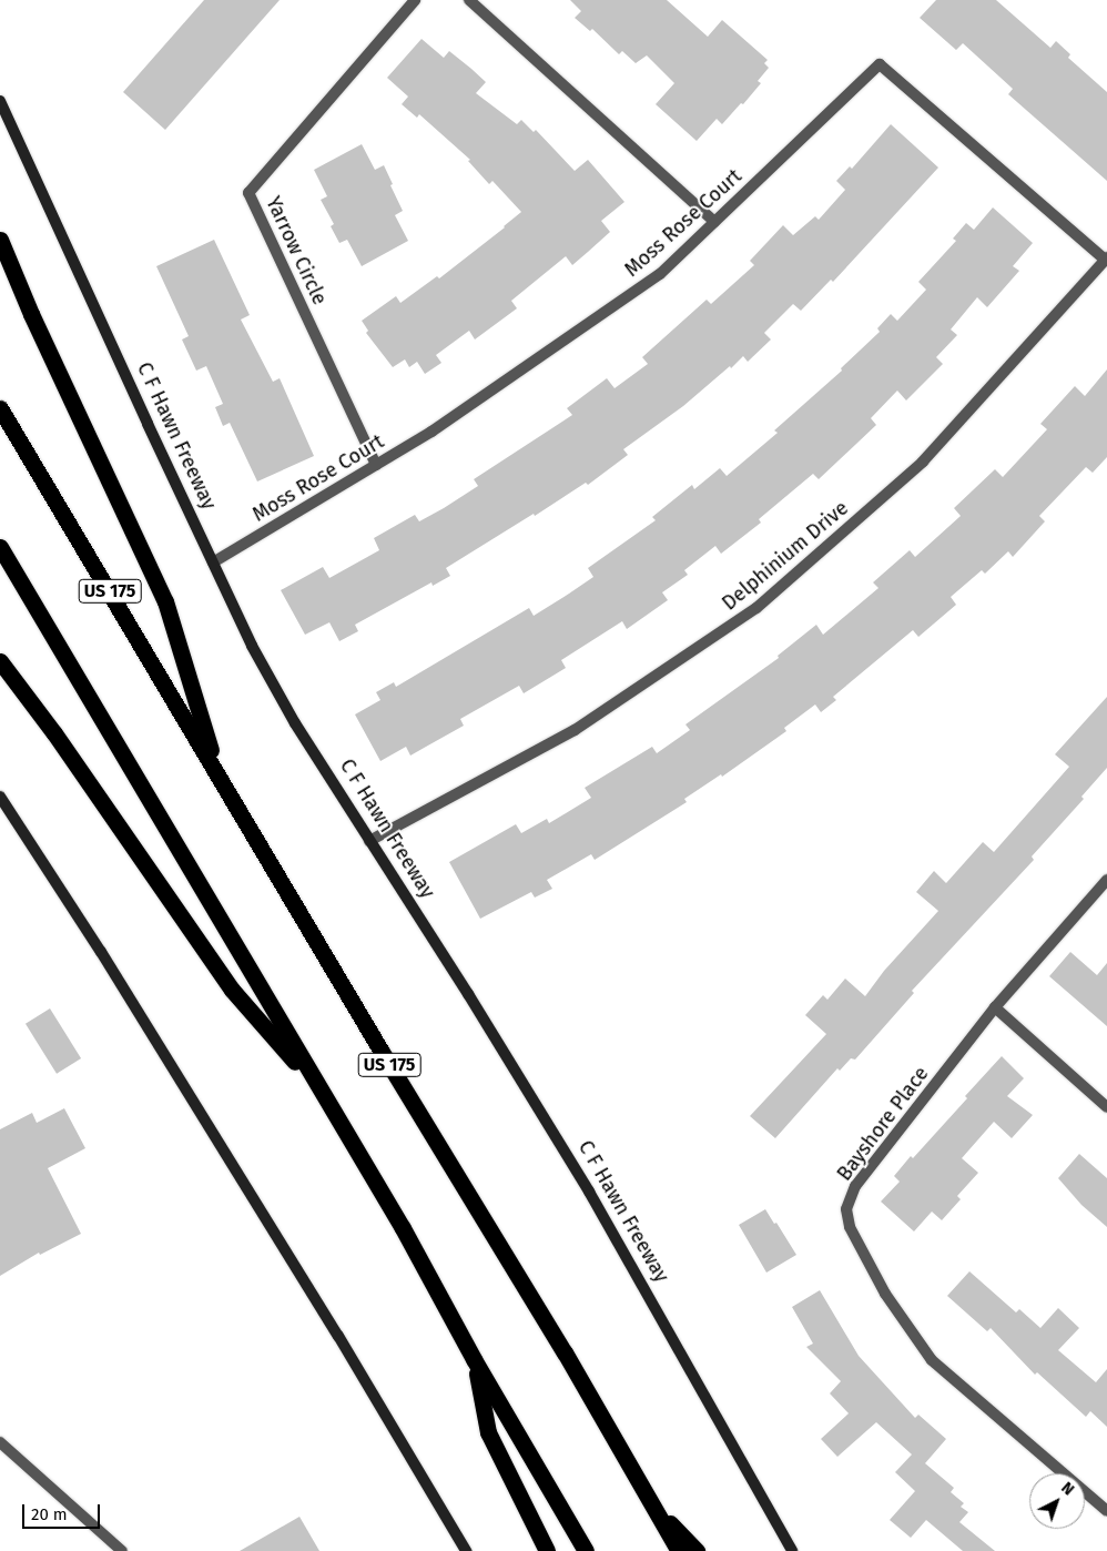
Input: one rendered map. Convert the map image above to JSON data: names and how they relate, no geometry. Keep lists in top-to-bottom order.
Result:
{
  "streets": {
    "highway": ["US 175"],
    "main road": ["C F Hawn Freeway"],
    "street": [
      "Moss Rose Court",
      "Yarrow Circle",
      "Delphinium Drive",
      "Bayshore Place"
    ]
  },
  "crossings": [
    ["Moss Rose Court", "Yarrow Circle"],
    ["Moss Rose Court", "C F Hawn Freeway"],
    ["Moss Rose Court", "Delphinium Drive"],
    ["C F Hawn Freeway", "Delphinium Drive"]
  ],
  "scale_bar": "20 m",
  "north": "top right"
}
